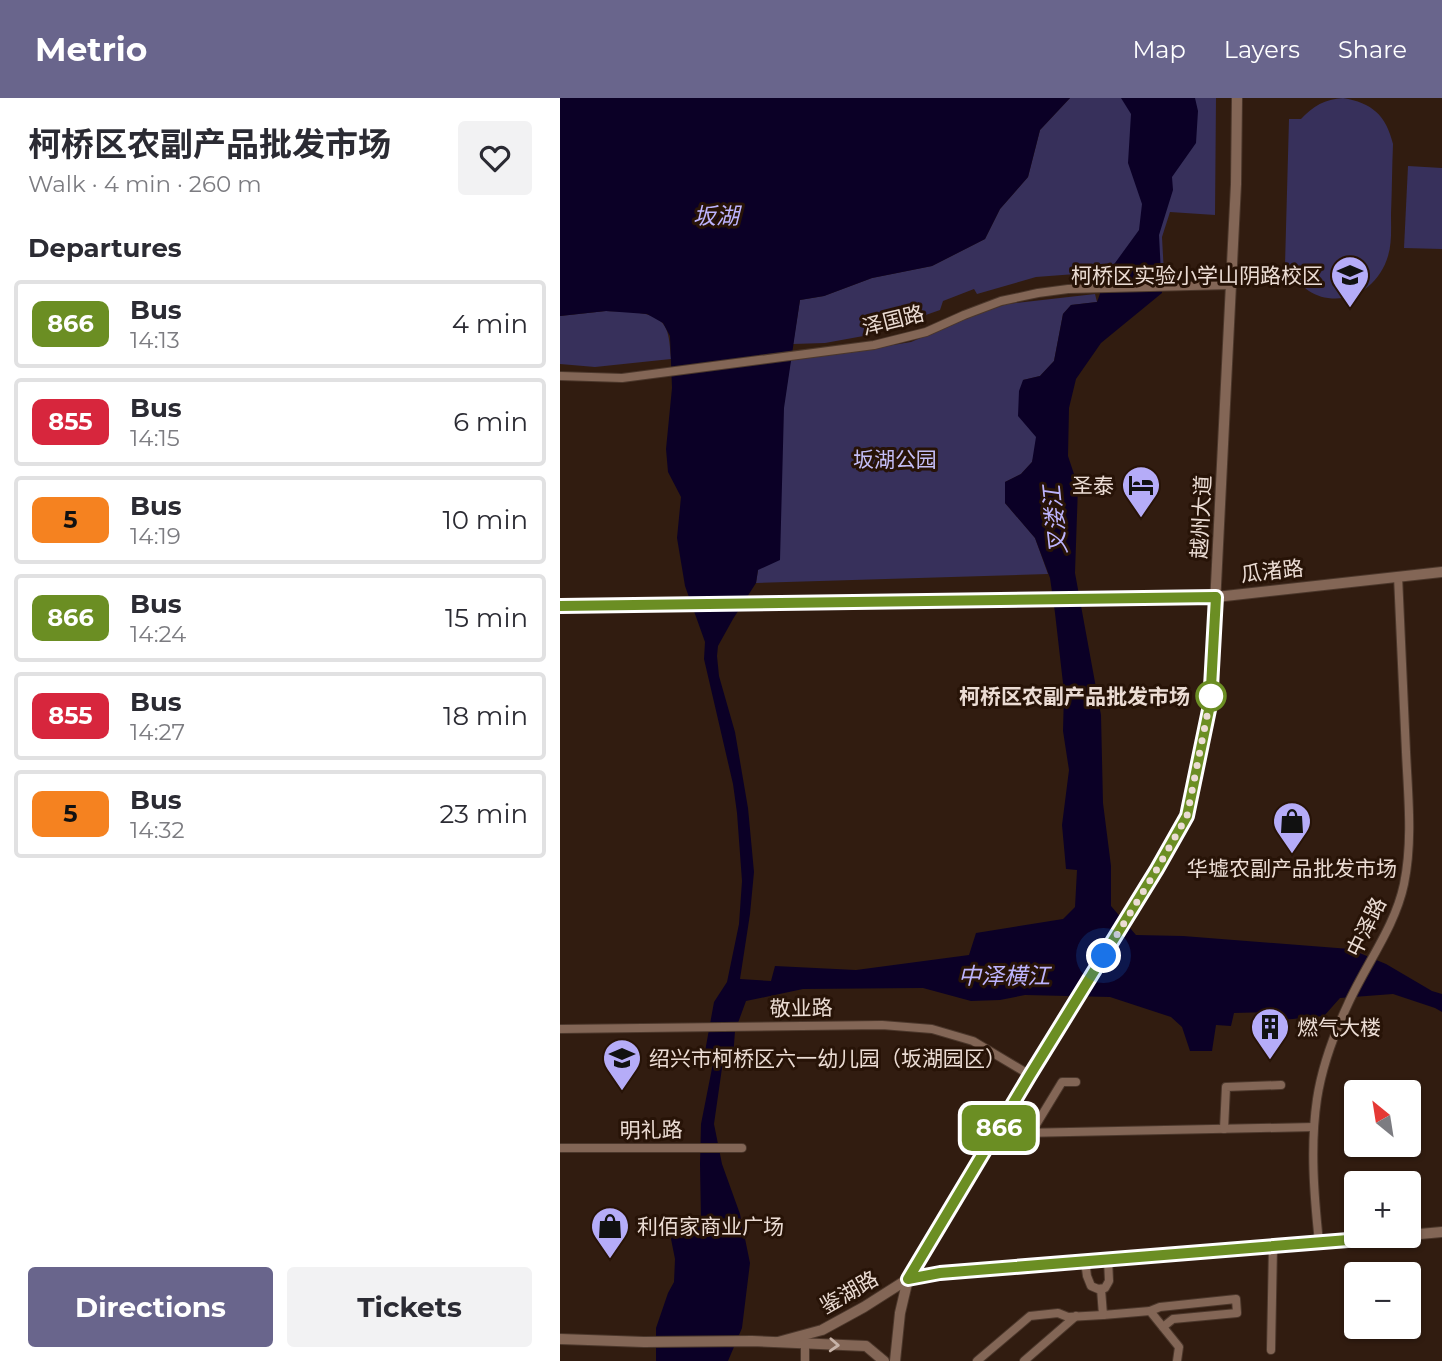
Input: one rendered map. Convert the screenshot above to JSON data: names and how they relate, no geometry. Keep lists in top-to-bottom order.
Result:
{
  "streets": {
    "street": [
      "泽国路",
      "越州大道",
      "瓜渚路",
      "中泽路",
      "敬业路",
      "明礼路",
      "鉴湖路"
    ]
  },
  "crossings": [
    ["泽国路", "越州大道"],
    ["越州大道", "瓜渚路"],
    ["越州大道", "敬业路"],
    ["越州大道", "鉴湖路"],
    ["瓜渚路", "中泽路"],
    ["中泽路", "鉴湖路"]
  ],
  "water": ["坂湖", "叉溇江", "中泽横江"],
  "parks": ["坂湖公园"],
  "places": {
    "school or university": ["柯桥区实验小学山阴路校区", "绍兴市柯桥区六一幼儿园（坂湖园区）"],
    "hotel": ["圣泰"],
    "other": ["柯桥区农副产品批发市场"],
    "shop": ["华墟农副产品批发市场", "利佰家商业广场"],
    "building": ["燃气大楼"]
  },
  "lines": ["bus line 866"],
  "north": "top left",
  "page": {
    "header": "Metrio",
    "nav": ["Map", "Layers", "Share"],
    "heading": [
      ["柯桥区农副产品批发市场", "Walk · 4 min · 260 m"],
      "Departures"
    ],
    "on_map": "866",
    "list": [
      {
        "mark": "866",
        "name": "Bus",
        "note": "14:13",
        "value": "4 min"
      },
      {
        "mark": "855",
        "name": "Bus",
        "note": "14:15",
        "value": "6 min"
      },
      {
        "mark": "5",
        "name": "Bus",
        "note": "14:19",
        "value": "10 min"
      },
      {
        "mark": "866",
        "name": "Bus",
        "note": "14:24",
        "value": "15 min"
      },
      {
        "mark": "855",
        "name": "Bus",
        "note": "14:27",
        "value": "18 min"
      },
      {
        "mark": "5",
        "name": "Bus",
        "note": "14:32",
        "value": "23 min"
      }
    ],
    "map_buttons": ["+", "−"],
    "buttons": ["Directions", "Tickets"]
  }
}
